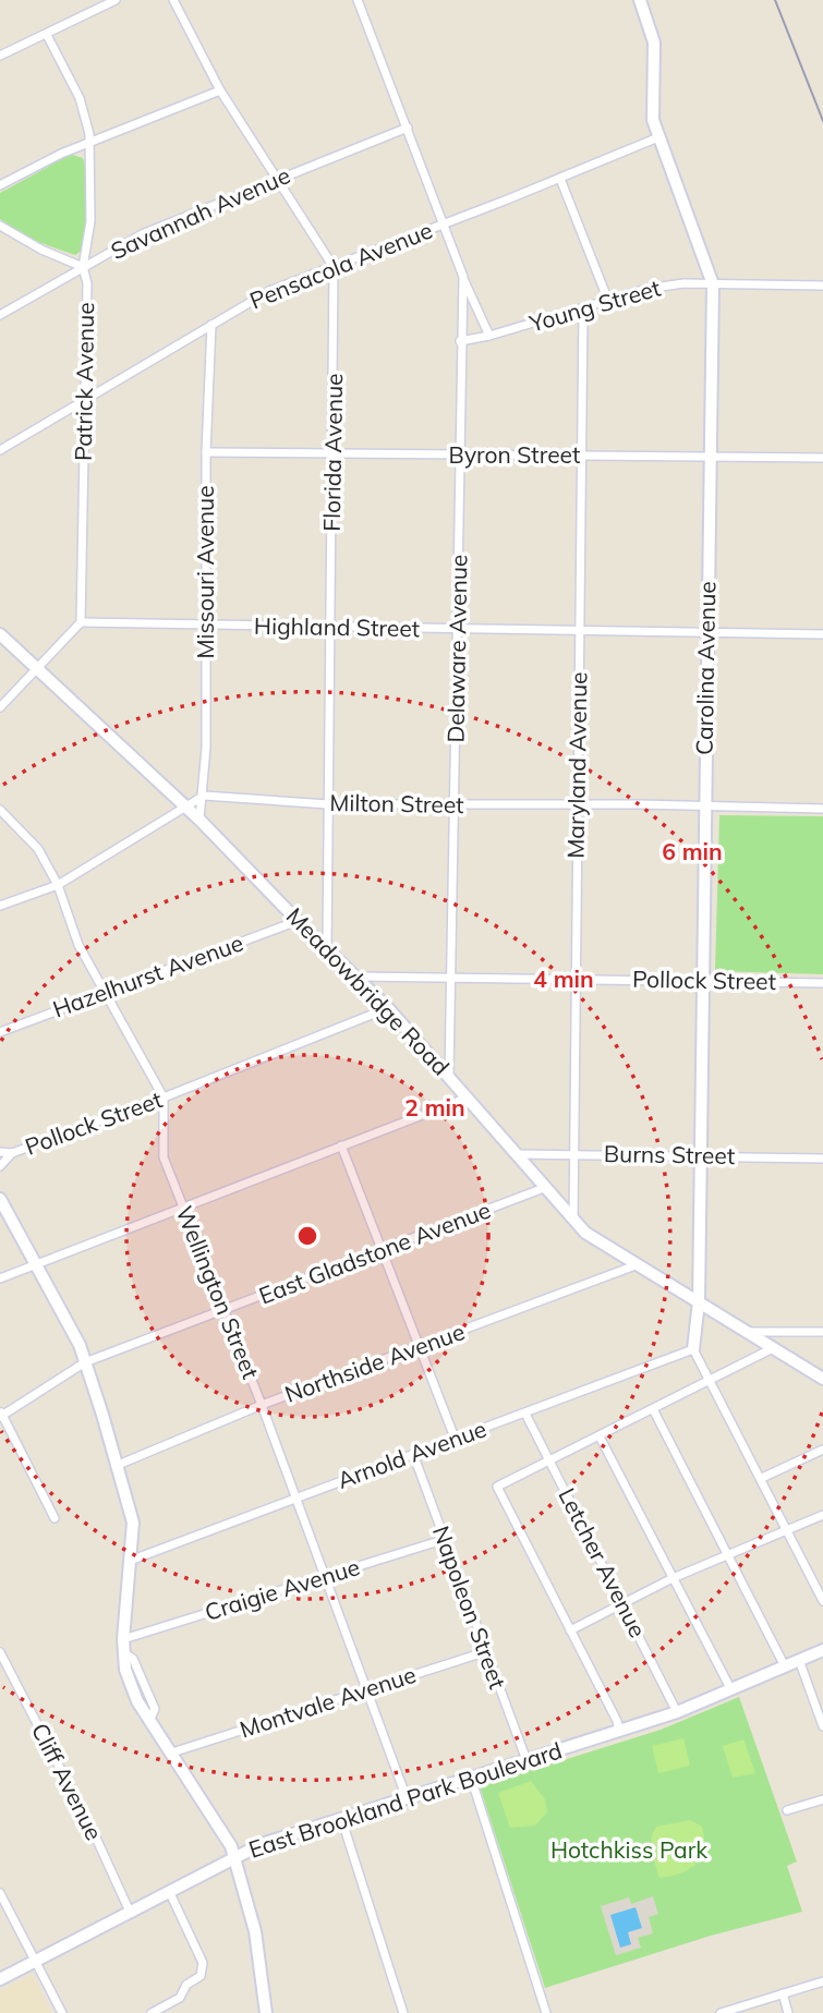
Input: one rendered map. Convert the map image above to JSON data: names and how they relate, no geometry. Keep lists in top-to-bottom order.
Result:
{
  "streets": {
    "street": [
      "Savannah Avenue",
      "Pensacola Avenue",
      "Young Street",
      "Patrick Avenue",
      "Florida Avenue",
      "Byron Street",
      "Missouri Avenue",
      "Highland Street",
      "Delaware Avenue",
      "Carolina Avenue",
      "Maryland Avenue",
      "Milton Street",
      "Hazelhurst Avenue",
      "Pollock Street",
      "Meadowbridge Road",
      "Burns Street",
      "East Gladstone Avenue",
      "Wellington Street",
      "Northside Avenue",
      "Arnold Avenue",
      "Letcher Avenue",
      "Craigie Avenue",
      "Napoleon Street",
      "Montvale Avenue",
      "Cliff Avenue",
      "East Brookland Park Boulevard"
    ]
  },
  "crossings": [
    ["Savannah Avenue", "Patrick Avenue"],
    ["Savannah Avenue", "Delaware Avenue"],
    ["Pensacola Avenue", "Patrick Avenue"],
    ["Pensacola Avenue", "Florida Avenue"],
    ["Pensacola Avenue", "Missouri Avenue"],
    ["Pensacola Avenue", "Delaware Avenue"],
    ["Pensacola Avenue", "Carolina Avenue"],
    ["Young Street", "Delaware Avenue"],
    ["Young Street", "Carolina Avenue"],
    ["Young Street", "Maryland Avenue"],
    ["Patrick Avenue", "Highland Street"],
    ["Florida Avenue", "Byron Street"],
    ["Florida Avenue", "Highland Street"],
    ["Florida Avenue", "Milton Street"],
    ["Florida Avenue", "Meadowbridge Road"],
    ["Byron Street", "Missouri Avenue"],
    ["Byron Street", "Delaware Avenue"],
    ["Byron Street", "Carolina Avenue"],
    ["Byron Street", "Maryland Avenue"],
    ["Missouri Avenue", "Highland Street"],
    ["Missouri Avenue", "Milton Street"],
    ["Missouri Avenue", "Meadowbridge Road"],
    ["Highland Street", "Delaware Avenue"],
    ["Highland Street", "Carolina Avenue"],
    ["Highland Street", "Maryland Avenue"],
    ["Delaware Avenue", "Milton Street"],
    ["Delaware Avenue", "Pollock Street"],
    ["Delaware Avenue", "Meadowbridge Road"],
    ["Carolina Avenue", "Milton Street"],
    ["Carolina Avenue", "Pollock Street"],
    ["Carolina Avenue", "Meadowbridge Road"],
    ["Carolina Avenue", "Burns Street"],
    ["Carolina Avenue", "Arnold Avenue"],
    ["Maryland Avenue", "Milton Street"],
    ["Maryland Avenue", "Pollock Street"],
    ["Maryland Avenue", "Meadowbridge Road"],
    ["Maryland Avenue", "Burns Street"],
    ["Hazelhurst Avenue", "Meadowbridge Road"],
    ["Hazelhurst Avenue", "Wellington Street"],
    ["Pollock Street", "Meadowbridge Road"],
    ["Pollock Street", "Wellington Street"],
    ["Meadowbridge Road", "Burns Street"],
    ["Meadowbridge Road", "East Gladstone Avenue"],
    ["Meadowbridge Road", "Northside Avenue"],
    ["East Gladstone Avenue", "Wellington Street"],
    ["Wellington Street", "Northside Avenue"],
    ["Wellington Street", "Arnold Avenue"],
    ["Wellington Street", "Craigie Avenue"],
    ["Wellington Street", "Montvale Avenue"],
    ["Wellington Street", "East Brookland Park Boulevard"],
    ["Arnold Avenue", "Letcher Avenue"],
    ["Arnold Avenue", "Napoleon Street"],
    ["Letcher Avenue", "East Brookland Park Boulevard"],
    ["Craigie Avenue", "Napoleon Street"],
    ["Napoleon Street", "Montvale Avenue"],
    ["Napoleon Street", "East Brookland Park Boulevard"],
    ["Cliff Avenue", "East Brookland Park Boulevard"]
  ],
  "parks": ["Hotchkiss Park"],
  "rings": ["6 min", "4 min", "2 min"]
}
